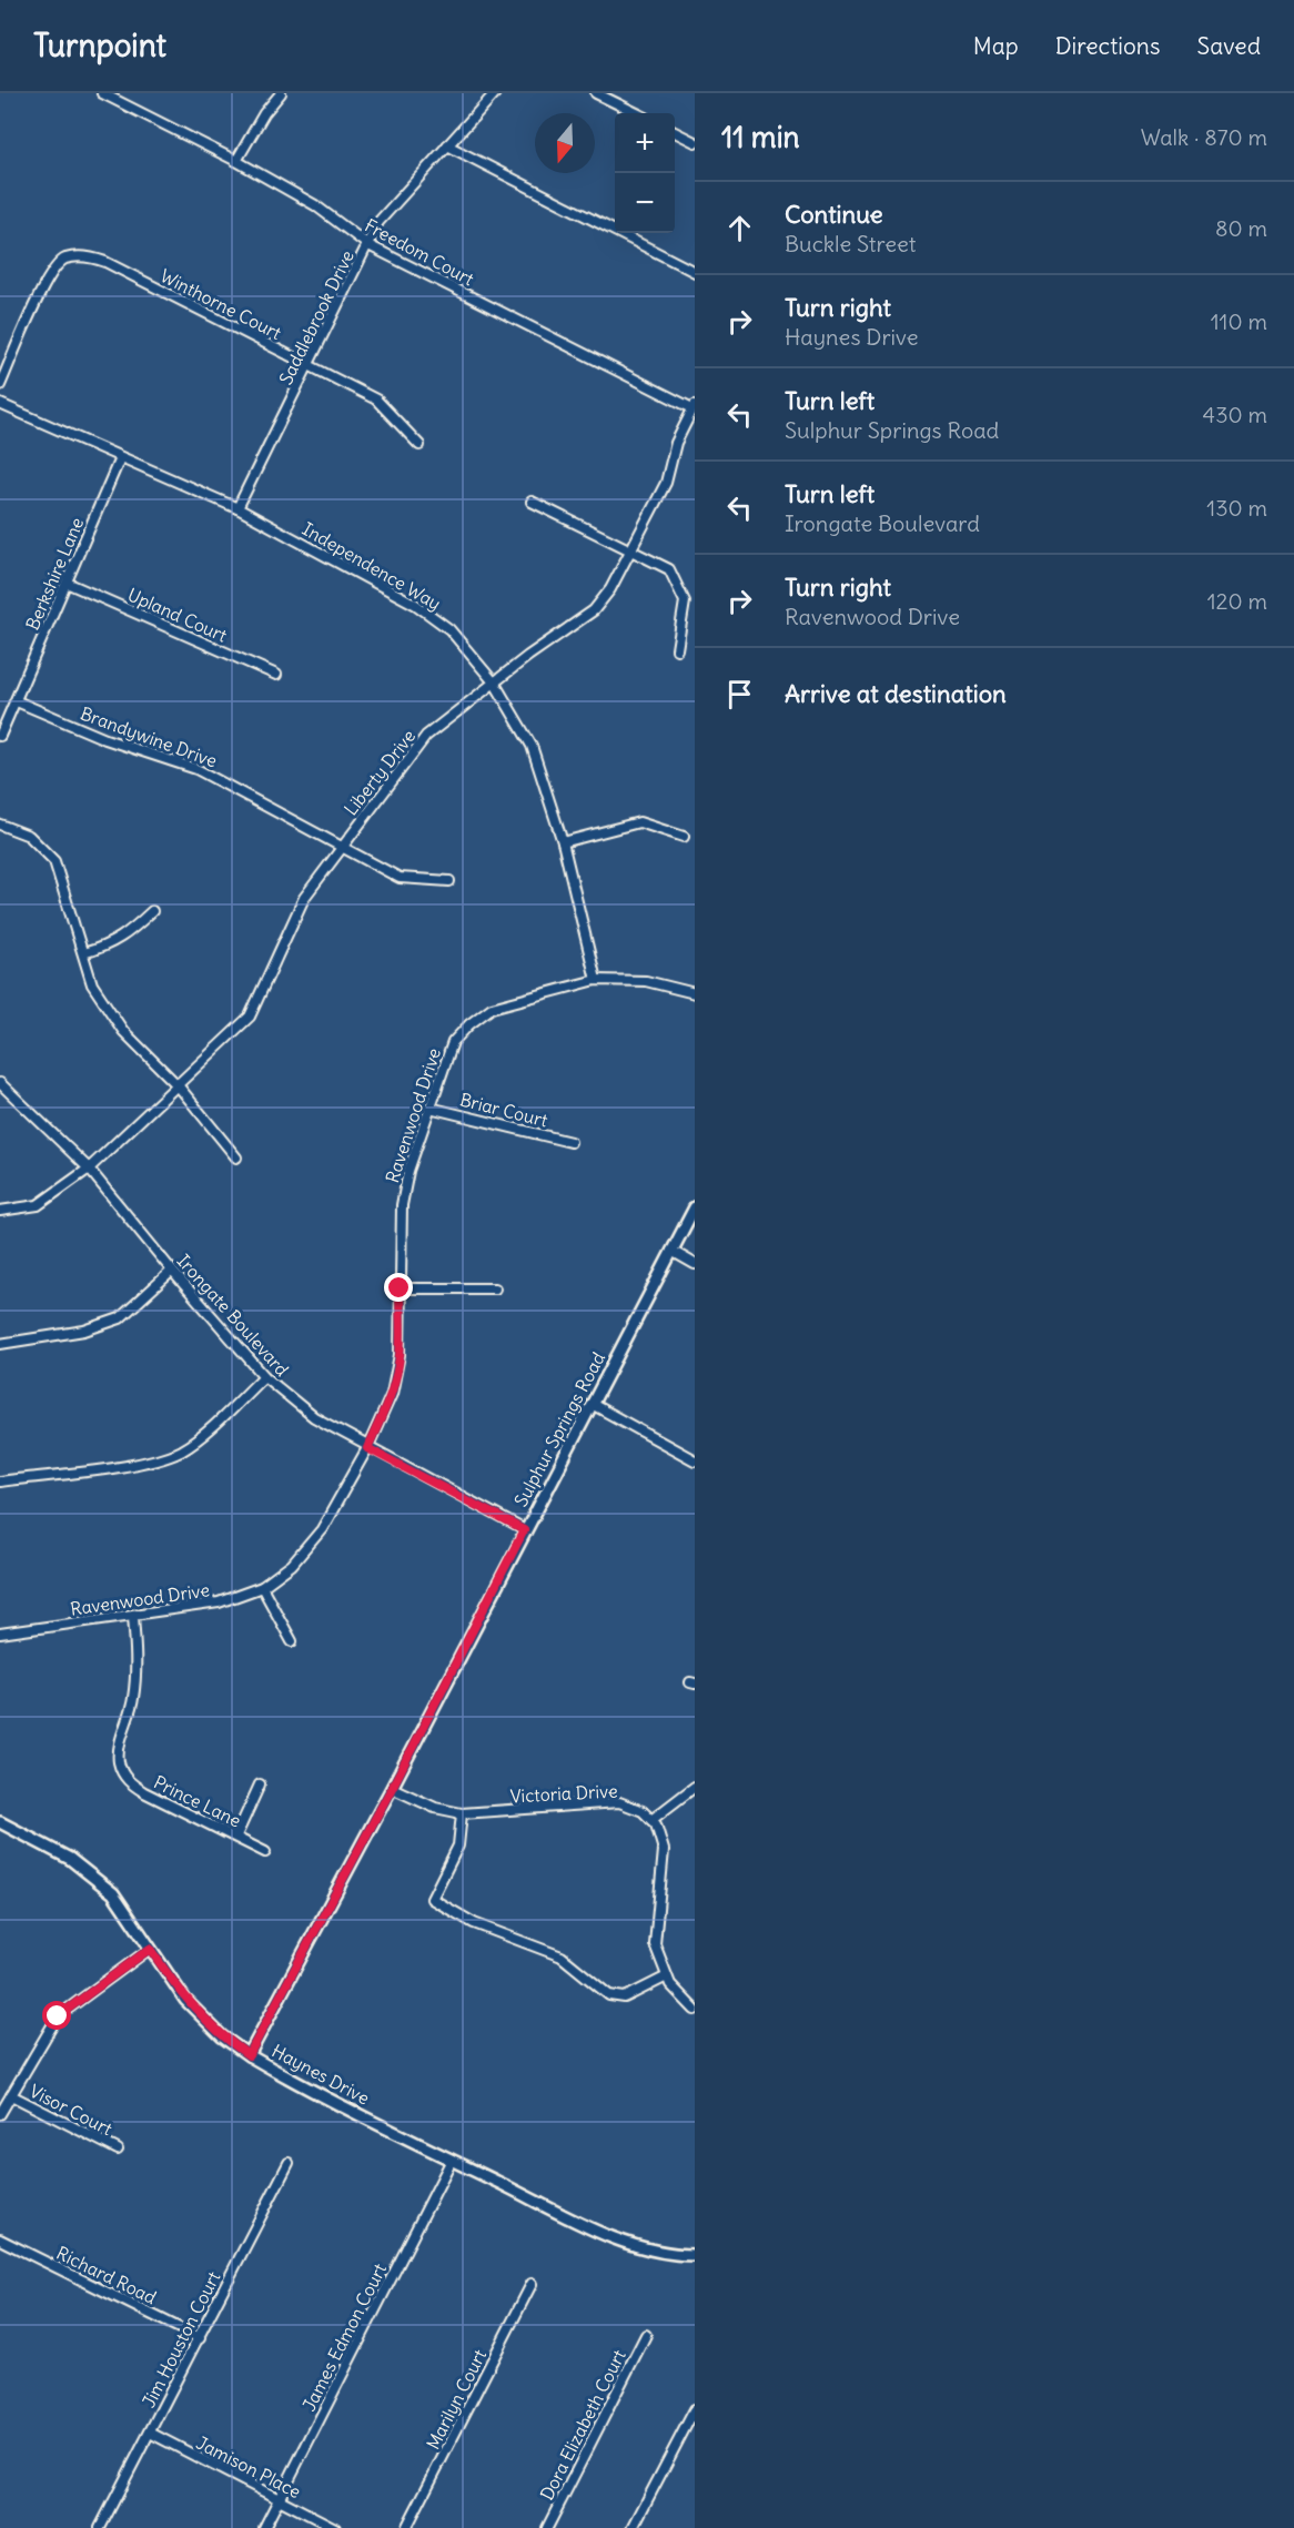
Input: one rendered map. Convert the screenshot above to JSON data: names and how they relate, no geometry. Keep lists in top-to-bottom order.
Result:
{
  "streets": {
    "street": [
      "Freedom Court",
      "Winthorne Court",
      "Saddlebrook Drive",
      "Independence Way",
      "Berkshire Lane",
      "Upland Court",
      "Brandywine Drive",
      "Liberty Drive",
      "Briar Court",
      "Ravenwood Drive",
      "Irongate Boulevard",
      "Sulphur Springs Road",
      "Victoria Drive",
      "Prince Lane",
      "Haynes Drive",
      "Visor Court",
      "Richard Road",
      "James Edmon Court",
      "Jim Houston Court",
      "Marilyn Court",
      "Dora Elizabeth Court",
      "Jamison Place"
    ]
  },
  "crossings": [
    ["Freedom Court", "Saddlebrook Drive"],
    ["Freedom Court", "Liberty Drive"],
    ["Winthorne Court", "Saddlebrook Drive"],
    ["Saddlebrook Drive", "Independence Way"],
    ["Independence Way", "Berkshire Lane"],
    ["Independence Way", "Liberty Drive"],
    ["Independence Way", "Ravenwood Drive"],
    ["Berkshire Lane", "Upland Court"],
    ["Berkshire Lane", "Brandywine Drive"],
    ["Brandywine Drive", "Liberty Drive"],
    ["Liberty Drive", "Irongate Boulevard"],
    ["Briar Court", "Ravenwood Drive"],
    ["Ravenwood Drive", "Irongate Boulevard"],
    ["Ravenwood Drive", "Prince Lane"],
    ["Irongate Boulevard", "Sulphur Springs Road"],
    ["Sulphur Springs Road", "Victoria Drive"],
    ["Sulphur Springs Road", "Haynes Drive"],
    ["Haynes Drive", "James Edmon Court"],
    ["Richard Road", "Jim Houston Court"],
    ["James Edmon Court", "Jamison Place"],
    ["Jim Houston Court", "Jamison Place"]
  ],
  "north": "bottom",
  "page": {
    "header": "Turnpoint",
    "nav": ["Map", "Directions", "Saved"],
    "heading": ["11 min", "Walk · 870 m"],
    "map_buttons": ["+", "−"],
    "list": [
      ["Continue", "Buckle Street", "80 m"],
      ["Turn right", "Haynes Drive", "110 m"],
      ["Turn left", "Sulphur Springs Road", "430 m"],
      ["Turn left", "Irongate Boulevard", "130 m"],
      ["Turn right", "Ravenwood Drive", "120 m"],
      "Arrive at destination"
    ]
  }
}
